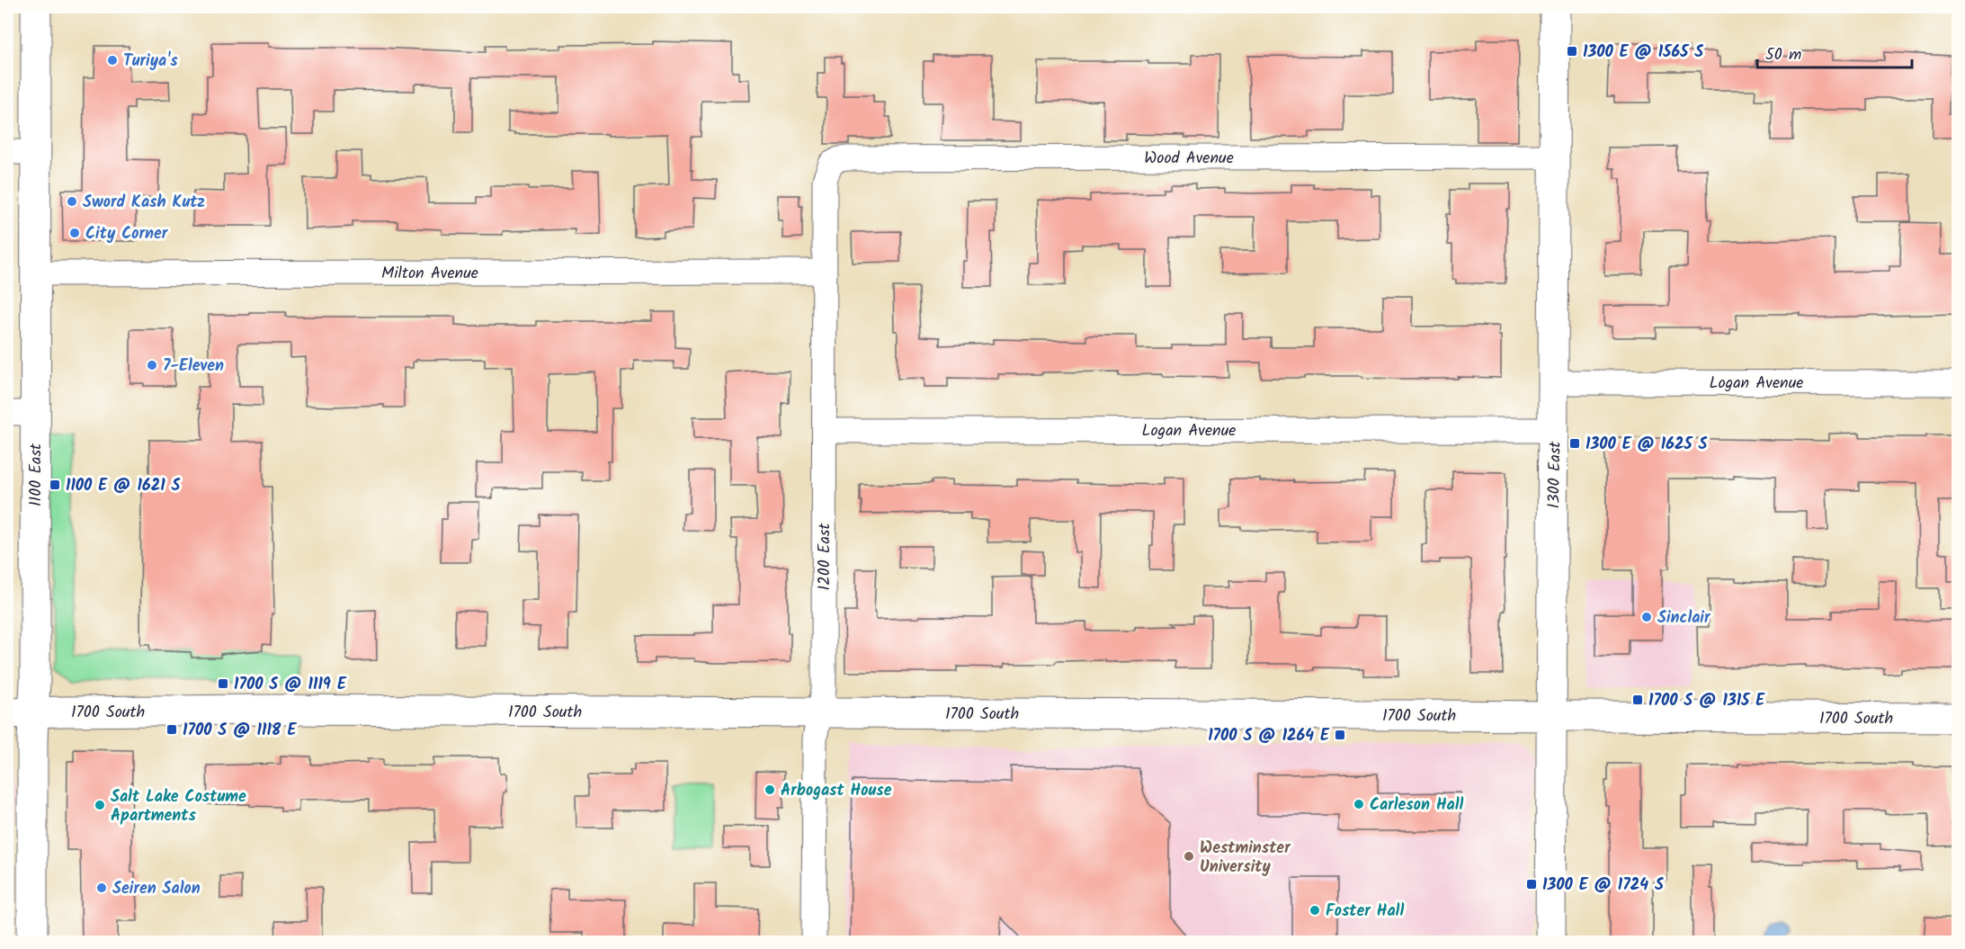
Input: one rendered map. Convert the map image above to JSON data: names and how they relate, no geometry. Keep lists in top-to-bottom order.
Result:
{
  "streets": {
    "street": [
      "Wood Avenue",
      "Milton Avenue",
      "Logan Avenue",
      "1100 East",
      "1300 East",
      "1200 East",
      "1700 South"
    ]
  },
  "crossings": [
    ["Wood Avenue", "1300 East"],
    ["Wood Avenue", "1200 East"],
    ["Milton Avenue", "1100 East"],
    ["Milton Avenue", "1200 East"],
    ["Logan Avenue", "1300 East"],
    ["Logan Avenue", "1200 East"],
    ["1100 East", "1700 South"],
    ["1300 East", "1700 South"],
    ["1200 East", "1700 South"]
  ],
  "places": {
    "transit": [
      "1300 E @ 1565 S",
      "1300 E @ 1625 S",
      "1100 E @ 1621 S",
      "1700 S @ 1119 E",
      "1700 S @ 1315 E",
      "1700 S @ 1118 E",
      "1700 S @ 1264 E",
      "1300 E @ 1724 S"
    ],
    "other": [
      "Turiya's",
      "Sword Kash Kutz",
      "City Corner",
      "7-Eleven",
      "Sinclair",
      "Arbogast House",
      "Carleson Hall",
      "Salt Lake Costume Apartments",
      "Westminster University",
      "Seiren Salon",
      "Foster Hall"
    ]
  },
  "scale_bar": "50 m"
}
